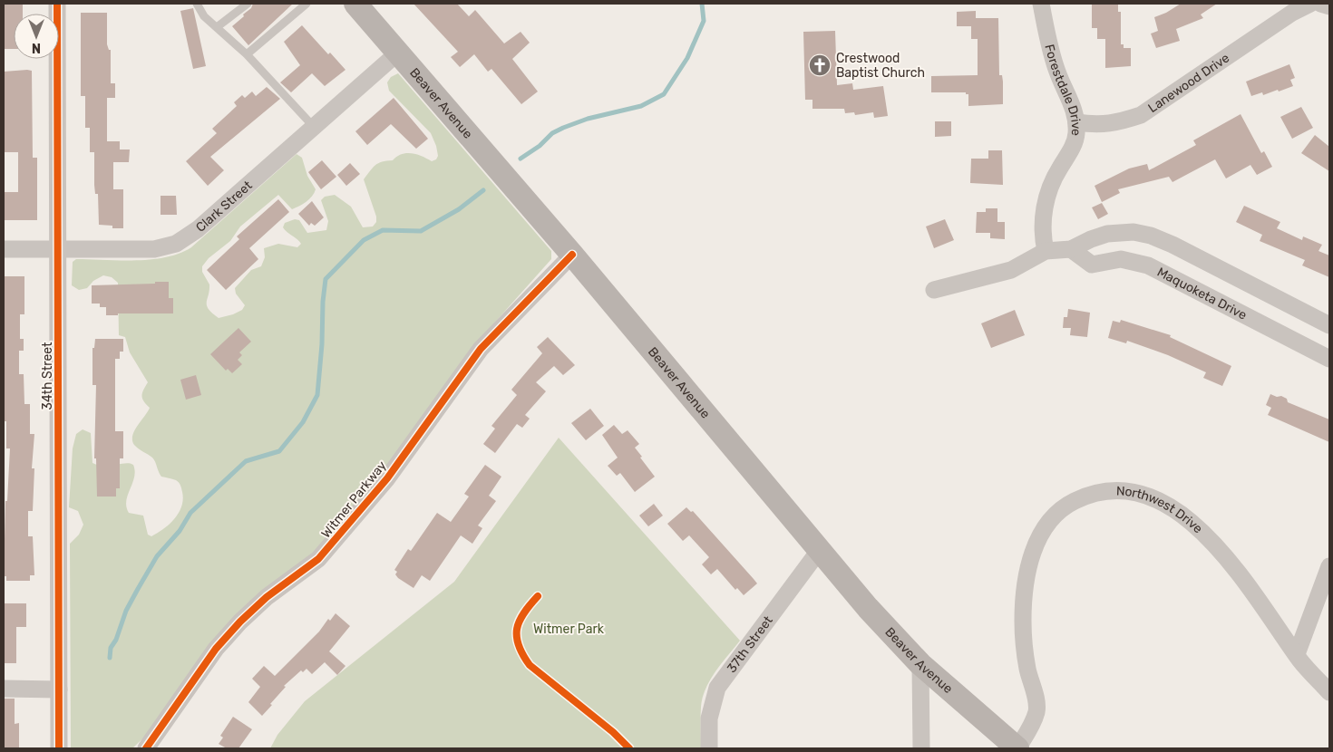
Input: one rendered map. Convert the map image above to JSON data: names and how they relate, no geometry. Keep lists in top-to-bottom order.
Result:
{
  "streets": {
    "main road": ["Beaver Avenue"],
    "street": [
      "Lanewood Drive",
      "Forestdale Drive",
      "Clark Street",
      "Maquoketa Drive",
      "34th Street",
      "Witmer Parkway",
      "Northwest Drive",
      "37th Street"
    ]
  },
  "crossings": [
    ["Lanewood Drive", "Forestdale Drive"],
    ["Beaver Avenue", "Clark Street"],
    ["Beaver Avenue", "Witmer Parkway"],
    ["Beaver Avenue", "Northwest Drive"],
    ["Beaver Avenue", "37th Street"],
    ["Clark Street", "34th Street"]
  ],
  "parks": ["Witmer Park"],
  "places": {
    "church": ["Crestwood Baptist Church"]
  },
  "north": "bottom"
}
